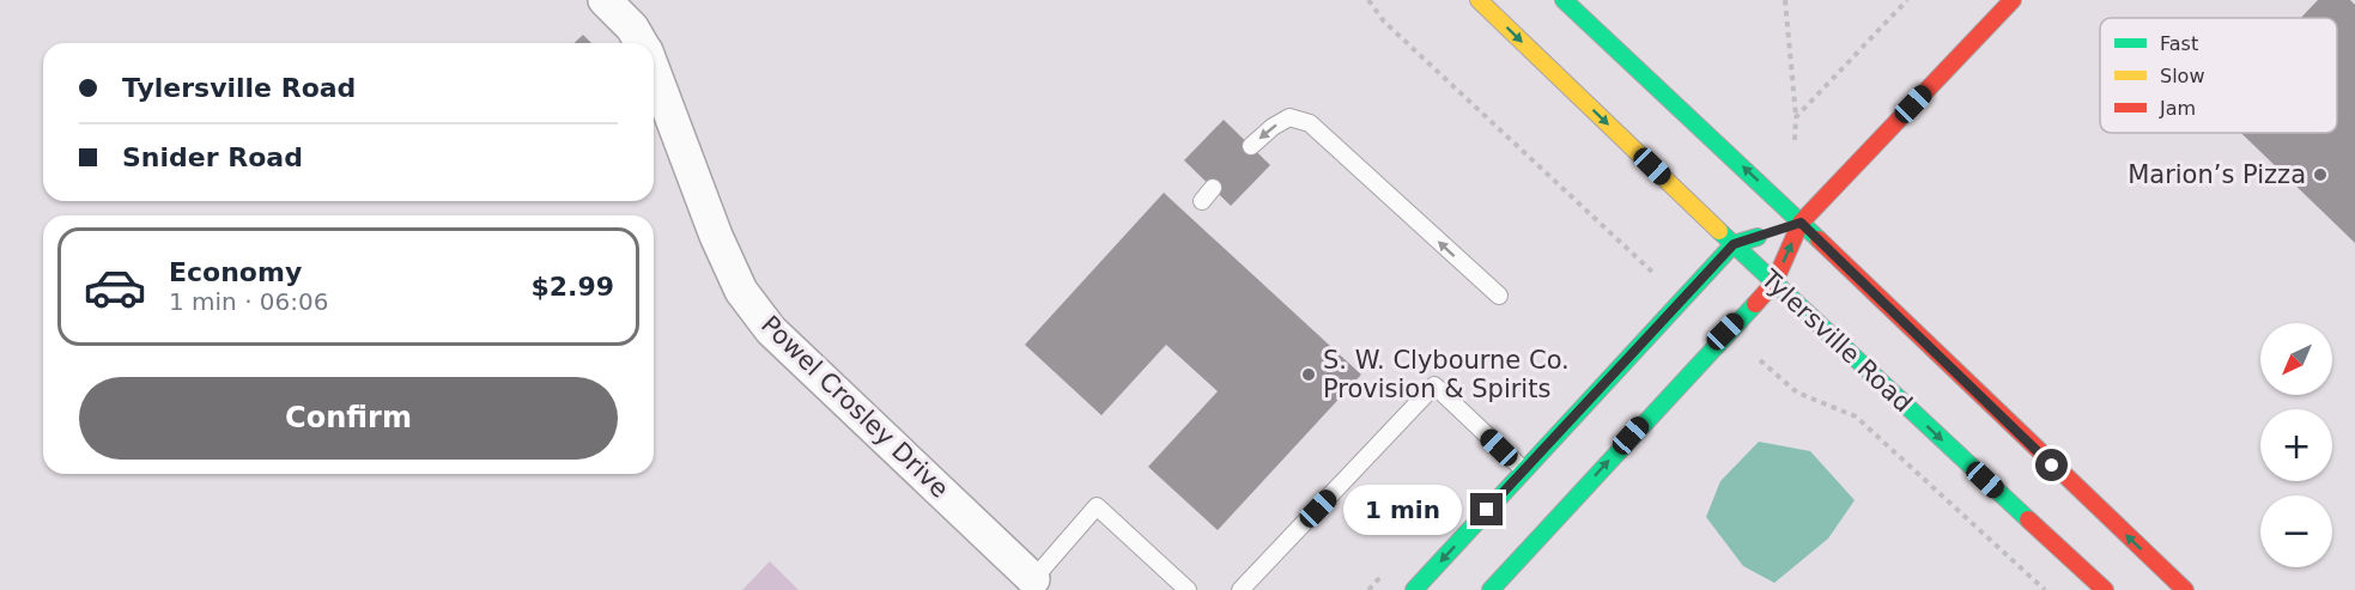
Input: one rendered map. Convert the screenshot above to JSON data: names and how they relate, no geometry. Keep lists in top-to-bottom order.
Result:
{
  "streets": {
    "main road": ["Tylersville Road"],
    "street": ["Powel Crosley Drive"]
  },
  "places": ["Marion’s Pizza", "S. W. Clybourne Co. Provision & Spirits"],
  "legend": ["Fast", "Slow", "Jam"],
  "north": "bottom left",
  "page": {
    "banner": ["Tylersville Road", "Snider Road"],
    "list": [
      {
        "name": "Economy",
        "note": "1 min · 06:06",
        "value": "$2.99"
      }
    ],
    "map_buttons": ["+", "−"],
    "buttons": "Confirm",
    "bubble": "1 min"
  }
}
